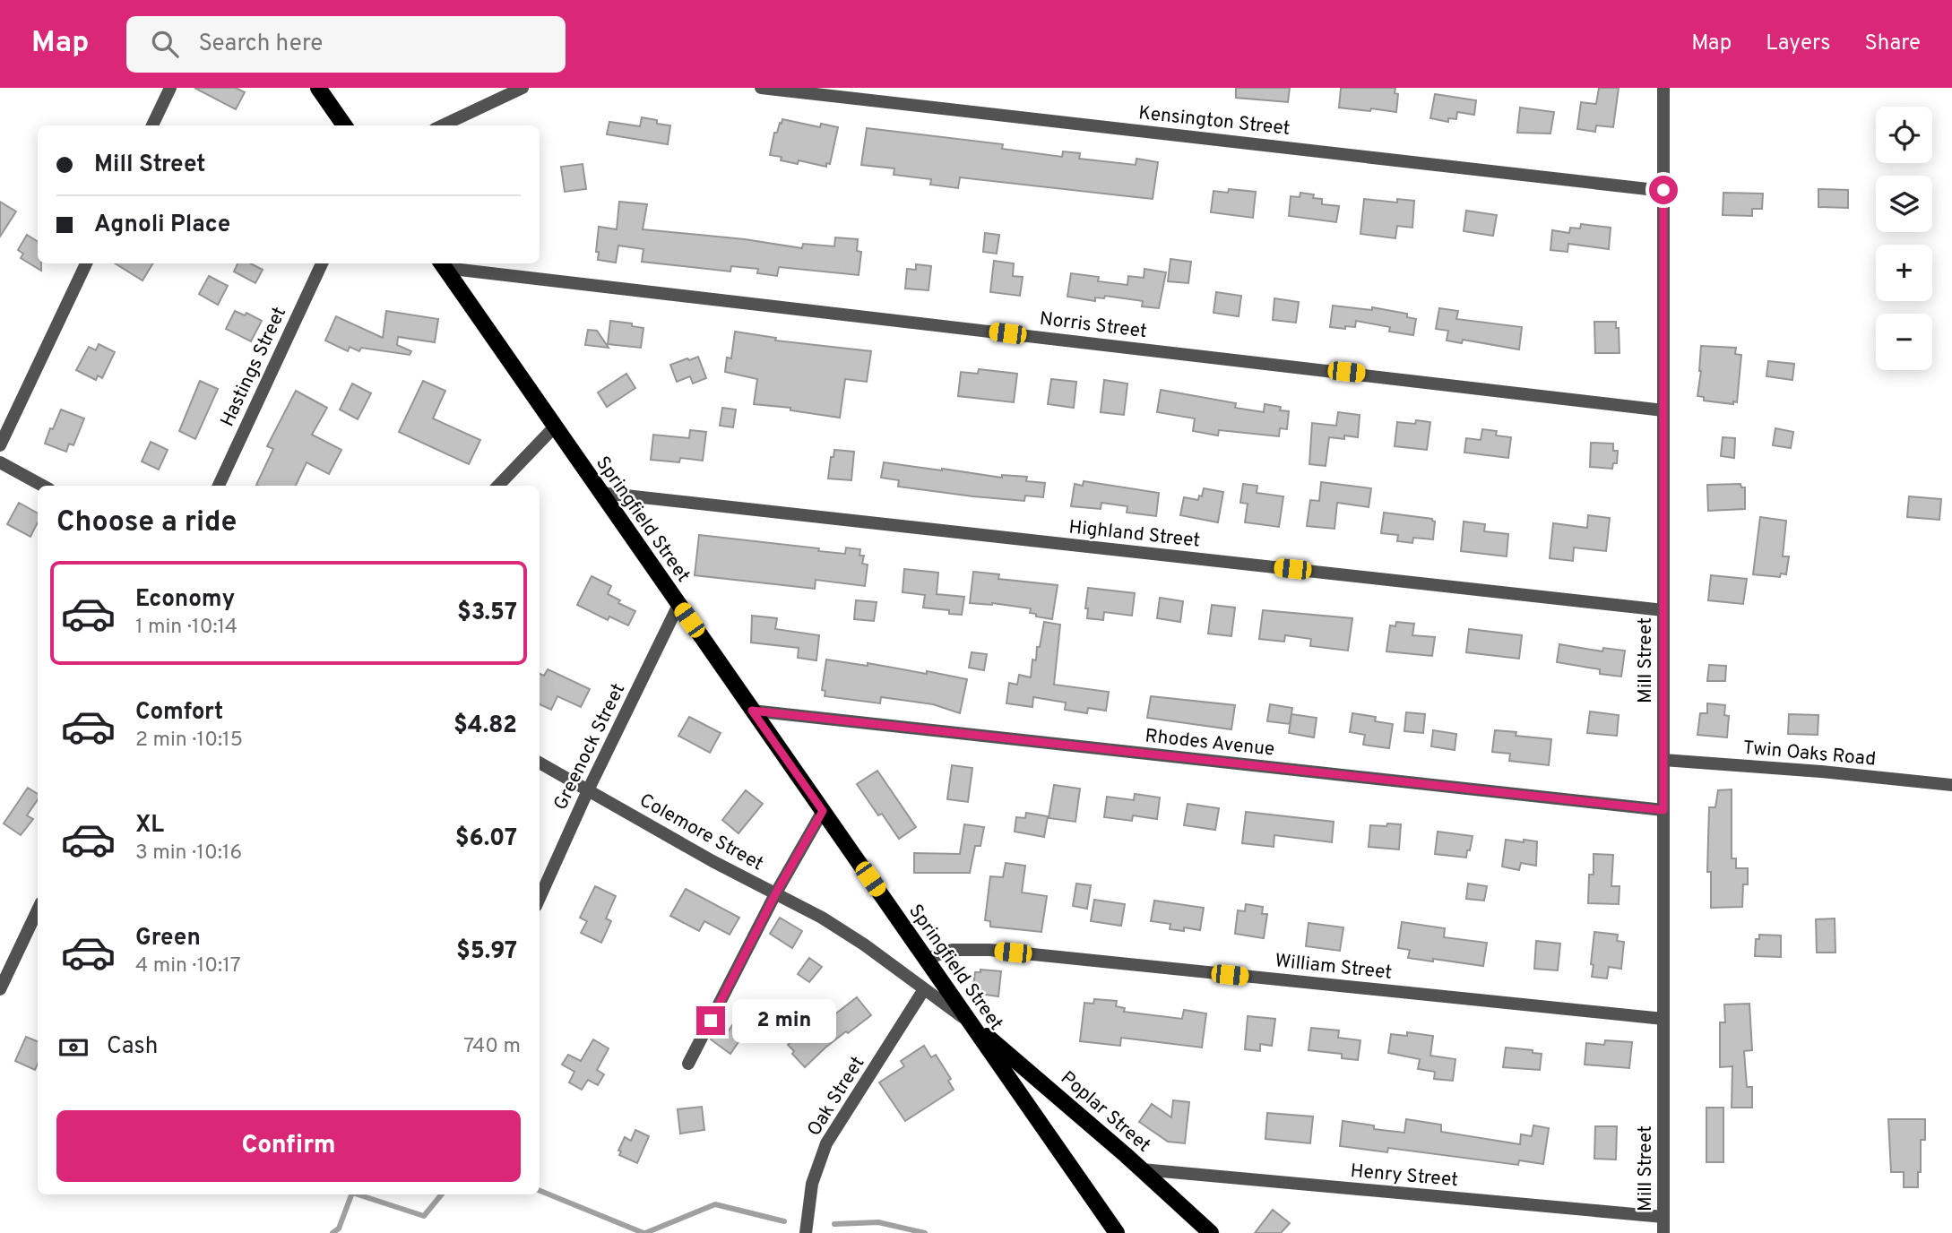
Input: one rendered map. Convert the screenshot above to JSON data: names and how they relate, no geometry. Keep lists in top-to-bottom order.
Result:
{
  "streets": {
    "main road": ["Springfield Street", "Poplar Street"],
    "street": [
      "Kensington Street",
      "Norris Street",
      "Hastings Street",
      "Highland Street",
      "Mill Street",
      "Rhodes Avenue",
      "Greenock Street",
      "Twin Oaks Road",
      "Colemore Street",
      "William Street",
      "Oak Street",
      "Henry Street"
    ]
  },
  "crossings": [
    ["Kensington Street", "Mill Street"],
    ["Norris Street", "Springfield Street"],
    ["Norris Street", "Mill Street"],
    ["Springfield Street", "Highland Street"],
    ["Springfield Street", "Rhodes Avenue"],
    ["Springfield Street", "Greenock Street"],
    ["Springfield Street", "Colemore Street"],
    ["Springfield Street", "William Street"],
    ["Springfield Street", "Poplar Street"],
    ["Highland Street", "Mill Street"],
    ["Mill Street", "Rhodes Avenue"],
    ["Mill Street", "Twin Oaks Road"],
    ["Mill Street", "William Street"],
    ["Mill Street", "Henry Street"],
    ["Greenock Street", "Colemore Street"],
    ["Colemore Street", "Oak Street"],
    ["Colemore Street", "Poplar Street"],
    ["Poplar Street", "Henry Street"]
  ],
  "page": {
    "header": "Map",
    "search": "Search here",
    "nav": ["Map", "Layers", "Share"],
    "map_buttons": ["+", "−"],
    "banner": ["Mill Street", "Agnoli Place"],
    "heading": "Choose a ride",
    "list": [
      {
        "name": "Economy",
        "note": "1 min · 10:14",
        "value": "$3.57"
      },
      {
        "name": "Comfort",
        "note": "2 min · 10:15",
        "value": "$4.82"
      },
      {
        "name": "XL",
        "note": "3 min · 10:16",
        "value": "$6.07"
      },
      {
        "name": "Green",
        "note": "4 min · 10:17",
        "value": "$5.97"
      }
    ],
    "bubble": "2 min",
    "pay": ["Cash", "740 m"],
    "buttons": "Confirm"
  }
}
